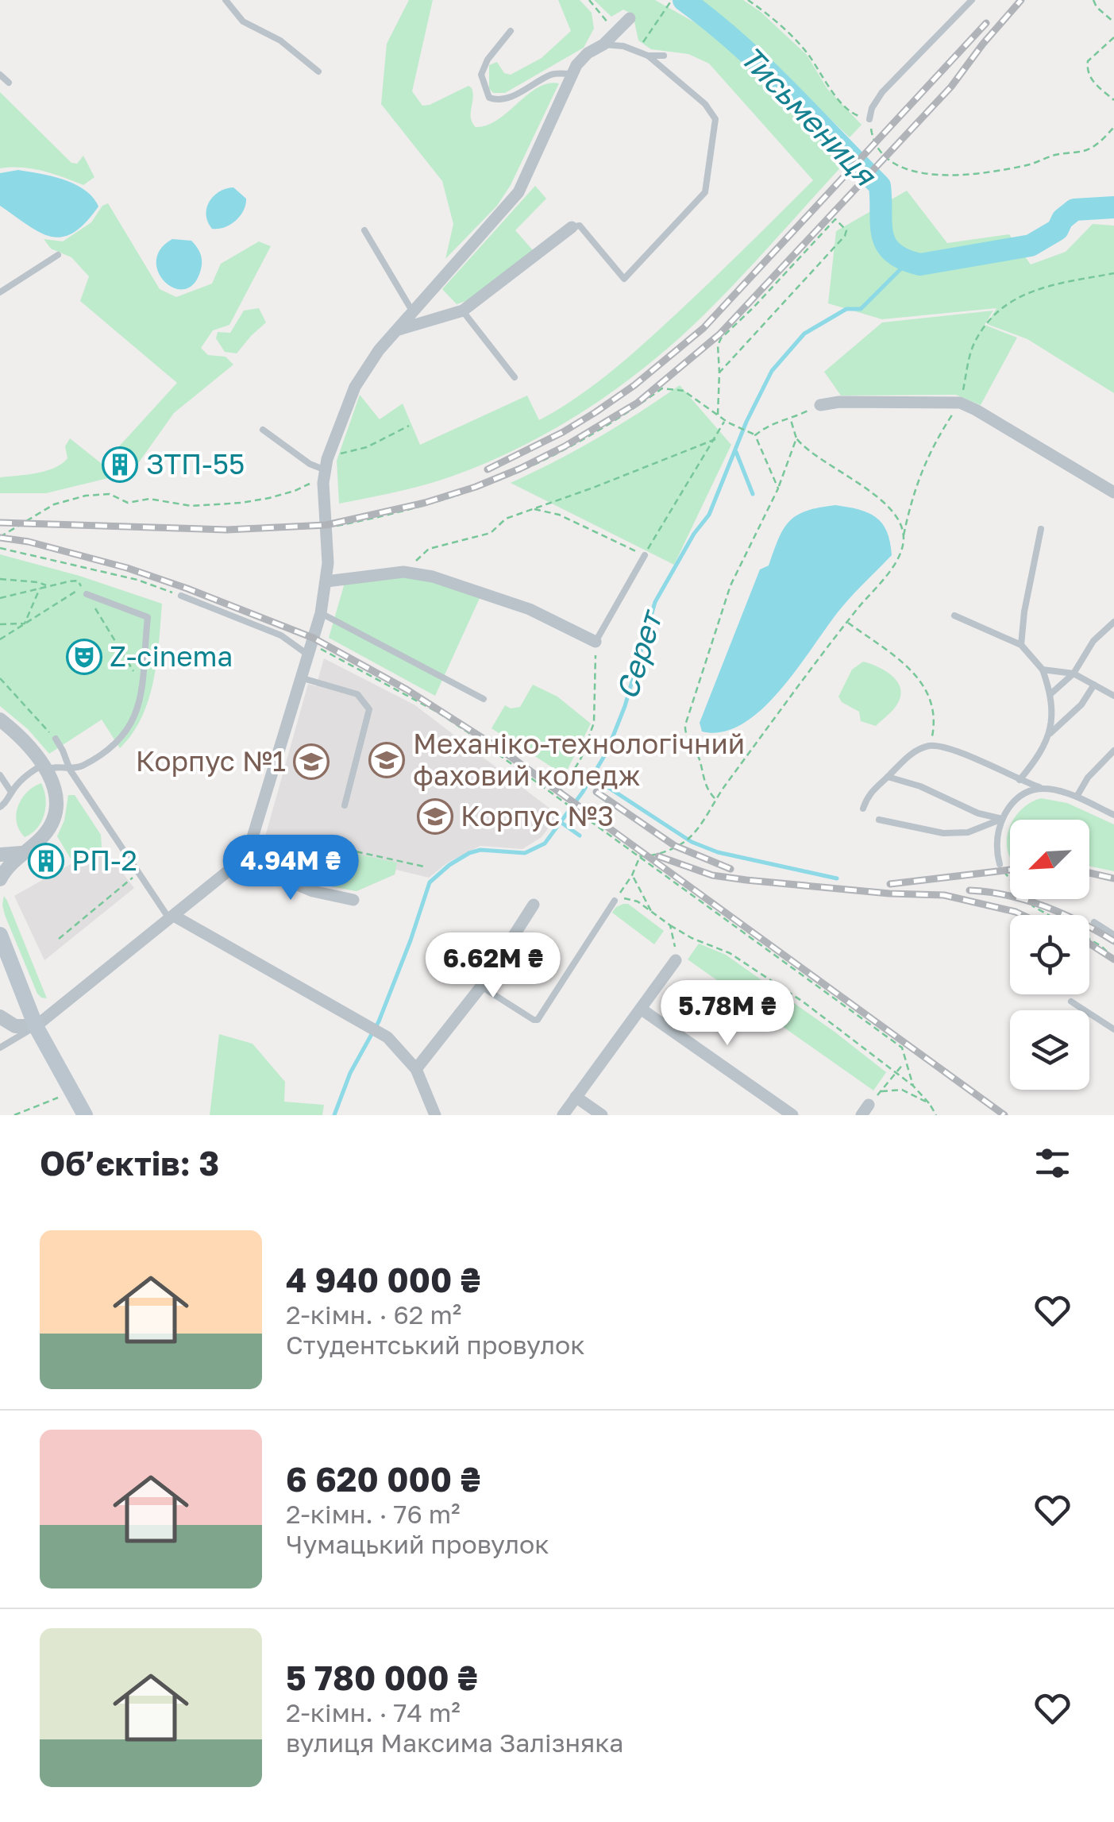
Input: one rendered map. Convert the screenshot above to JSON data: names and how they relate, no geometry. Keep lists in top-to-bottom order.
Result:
{
  "water": ["Тисьмениця", "Серет"],
  "places": {
    "building": ["ЗТП-55", "РП-2"],
    "theatre": ["Z-cinema"],
    "school or university": ["Механіко-технологічний фаховий коледж", "Корпус №1", "Корпус №3"]
  },
  "north": "bottom left",
  "page": {
    "price": ["4.94M ₴", "6.62M ₴", "5.78M ₴"],
    "heading": "Об’єктів: 3",
    "list": [
      {
        "name": "4 940 000 ₴",
        "note": "2-кімн. · 62 m² · Студентський провулок"
      },
      {
        "name": "6 620 000 ₴",
        "note": "2-кімн. · 76 m² · Чумацький провулок"
      },
      {
        "name": "5 780 000 ₴",
        "note": "2-кімн. · 74 m² · вулиця Максима Залізняка"
      }
    ]
  }
}
